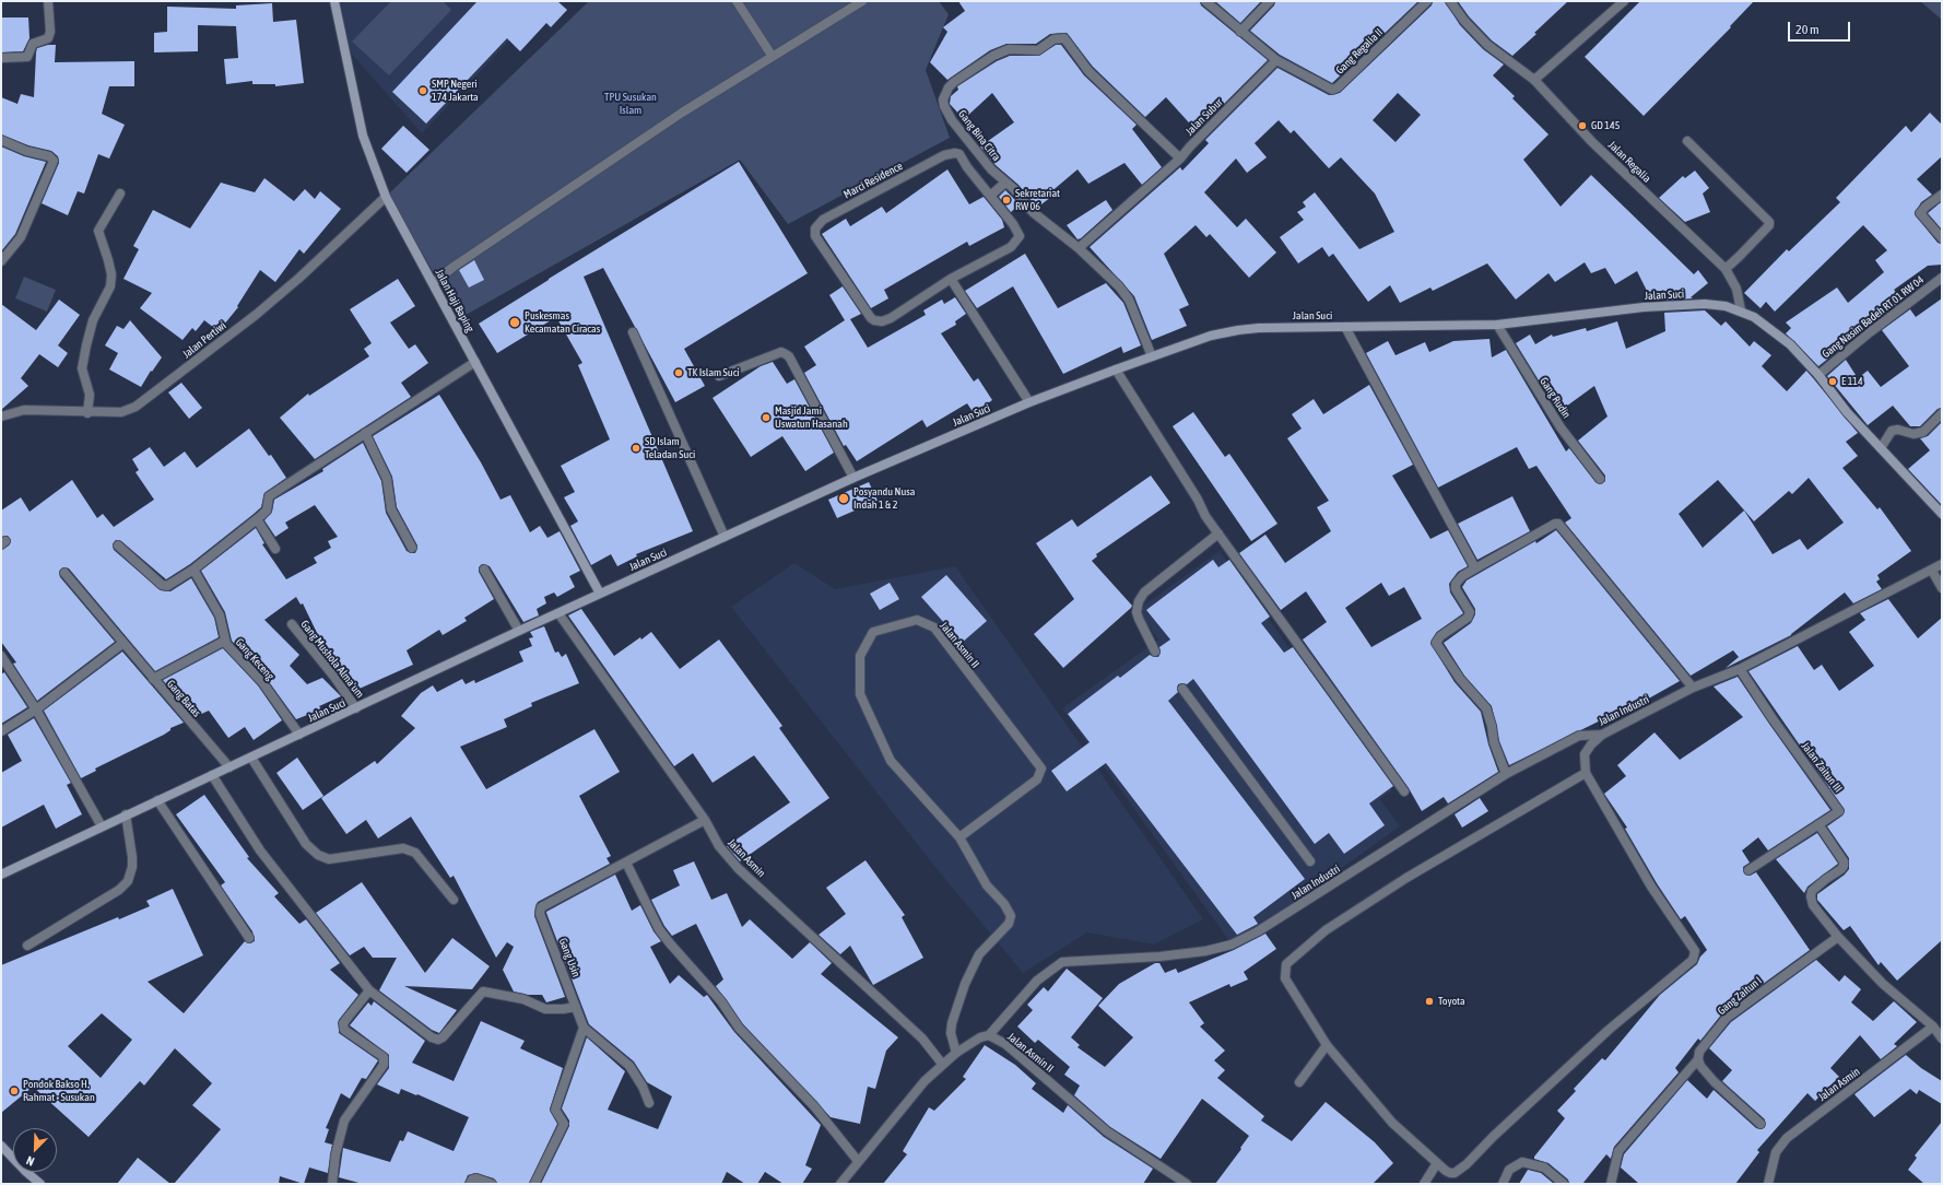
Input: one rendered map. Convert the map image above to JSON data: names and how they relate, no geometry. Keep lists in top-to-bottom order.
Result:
{
  "streets": {
    "street": [
      "Gang Regalia II",
      "Jalan Subur",
      "Gang Bina Citra",
      "Jalan Regalia",
      "Marci Residence",
      "Jalan Suci",
      "Jalan Haji Baping",
      "Gang Nasim Badeh RT 01 RW 04",
      "Jalan Pertiwi",
      "Gang Rudin",
      "Jalan Asmin II",
      "Gang Keceng",
      "Gang Mushola Alma'um",
      "Gang Batas",
      "Jalan Industri",
      "Jalan Zaitun III",
      "Jalan Asmin",
      "Gang Usin",
      "Gang Zaitun I"
    ]
  },
  "crossings": [
    ["Gang Regalia II", "Jalan Subur"],
    ["Jalan Subur", "Gang Bina Citra"],
    ["Gang Bina Citra", "Jalan Suci"],
    ["Jalan Regalia", "Jalan Suci"],
    ["Jalan Suci", "Jalan Haji Baping"],
    ["Jalan Suci", "Gang Nasim Badeh RT 01 RW 04"],
    ["Jalan Suci", "Gang Rudin"],
    ["Jalan Suci", "Gang Keceng"],
    ["Jalan Suci", "Gang Mushola Alma'um"],
    ["Jalan Suci", "Gang Batas"],
    ["Jalan Suci", "Jalan Asmin"],
    ["Jalan Haji Baping", "Jalan Pertiwi"],
    ["Jalan Asmin II", "Jalan Industri"],
    ["Jalan Industri", "Jalan Zaitun III"],
    ["Jalan Asmin", "Gang Usin"]
  ],
  "parks": ["TPU Susukan Islam"],
  "places": [
    "SMP Negeri 174 Jakarta",
    "GD 145",
    "Sekretariat RW 06",
    "Puskesmas Kecamatan Ciracas",
    "TK Islam Suci",
    "E 114",
    "Masjid Jami Uswatun Hasanah",
    "SD Islam Teladan Suci",
    "Posyandu Nusa Indah 1 & 2",
    "Toyota",
    "Pondok Bakso H. Rahmat - Susukan"
  ],
  "scale_bar": "20 m",
  "north": "bottom left"
}
